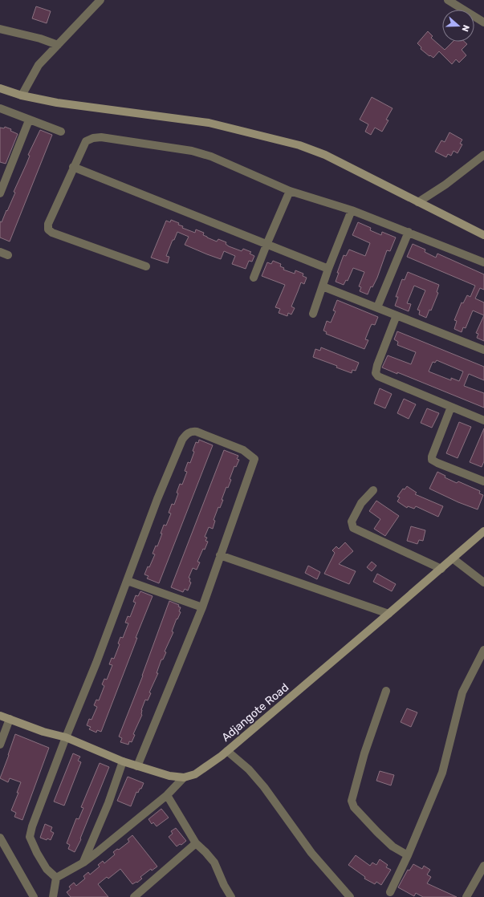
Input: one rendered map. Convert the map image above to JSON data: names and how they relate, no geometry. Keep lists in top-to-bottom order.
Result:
{
  "streets": {
    "street": ["Adjangote Road"]
  },
  "north": "right"
}
